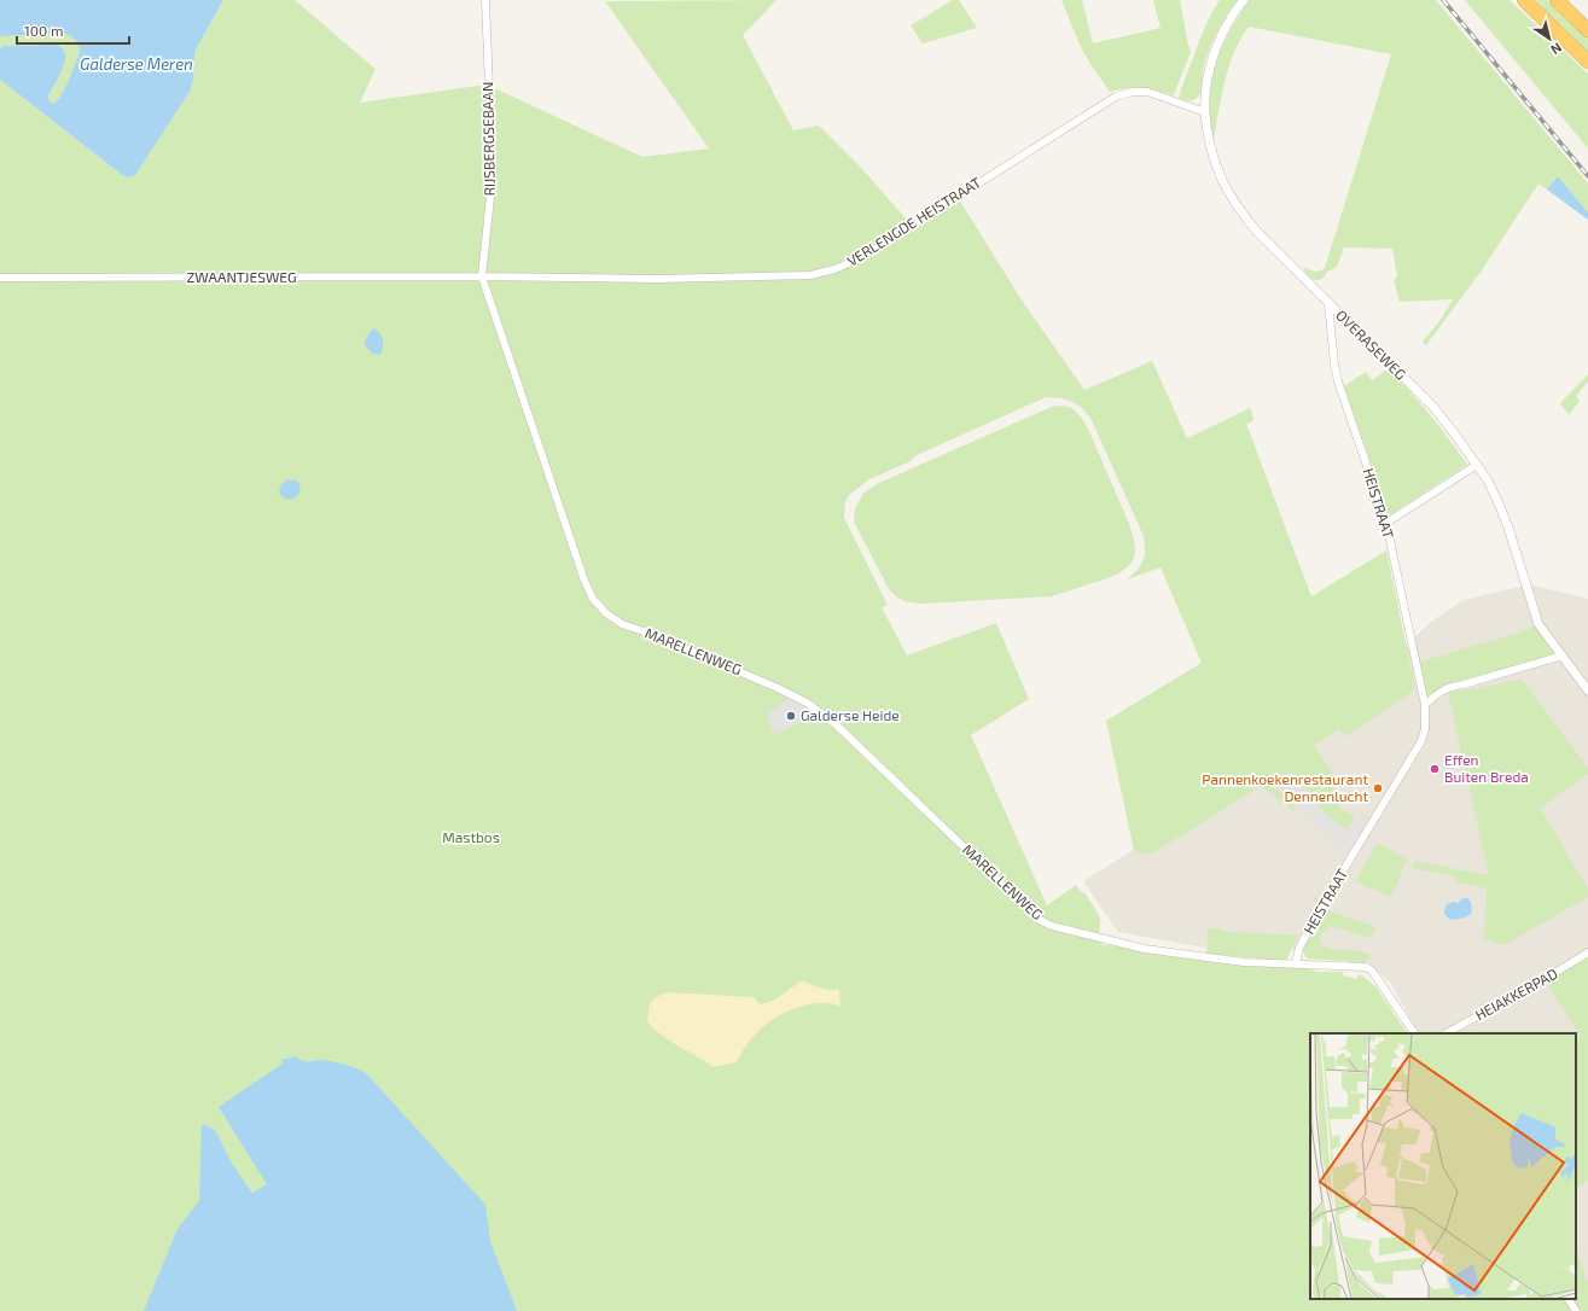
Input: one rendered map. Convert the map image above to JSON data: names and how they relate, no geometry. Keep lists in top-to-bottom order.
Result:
{
  "streets": {
    "street": [
      "RIJSBERGSEBAAN",
      "VERLENGDE HEISTRAAT",
      "ZWAANTJESWEG",
      "OVERASEWEG",
      "HEISTRAAT",
      "MARELLENWEG",
      "HEIAKKERPAD"
    ]
  },
  "crossings": [
    ["RIJSBERGSEBAAN", "VERLENGDE HEISTRAAT"],
    ["RIJSBERGSEBAAN", "ZWAANTJESWEG"],
    ["RIJSBERGSEBAAN", "MARELLENWEG"],
    ["VERLENGDE HEISTRAAT", "ZWAANTJESWEG"],
    ["VERLENGDE HEISTRAAT", "OVERASEWEG"],
    ["VERLENGDE HEISTRAAT", "MARELLENWEG"],
    ["ZWAANTJESWEG", "MARELLENWEG"],
    ["OVERASEWEG", "HEISTRAAT"],
    ["HEISTRAAT", "MARELLENWEG"]
  ],
  "water": ["Galderse Meren"],
  "parks": ["Mastbos"],
  "places": ["Galderse Heide", "Effen Buiten Breda", "Pannenkoekenrestaurant Dennenlucht"],
  "scale_bar": "100 m",
  "north": "bottom right"
}
